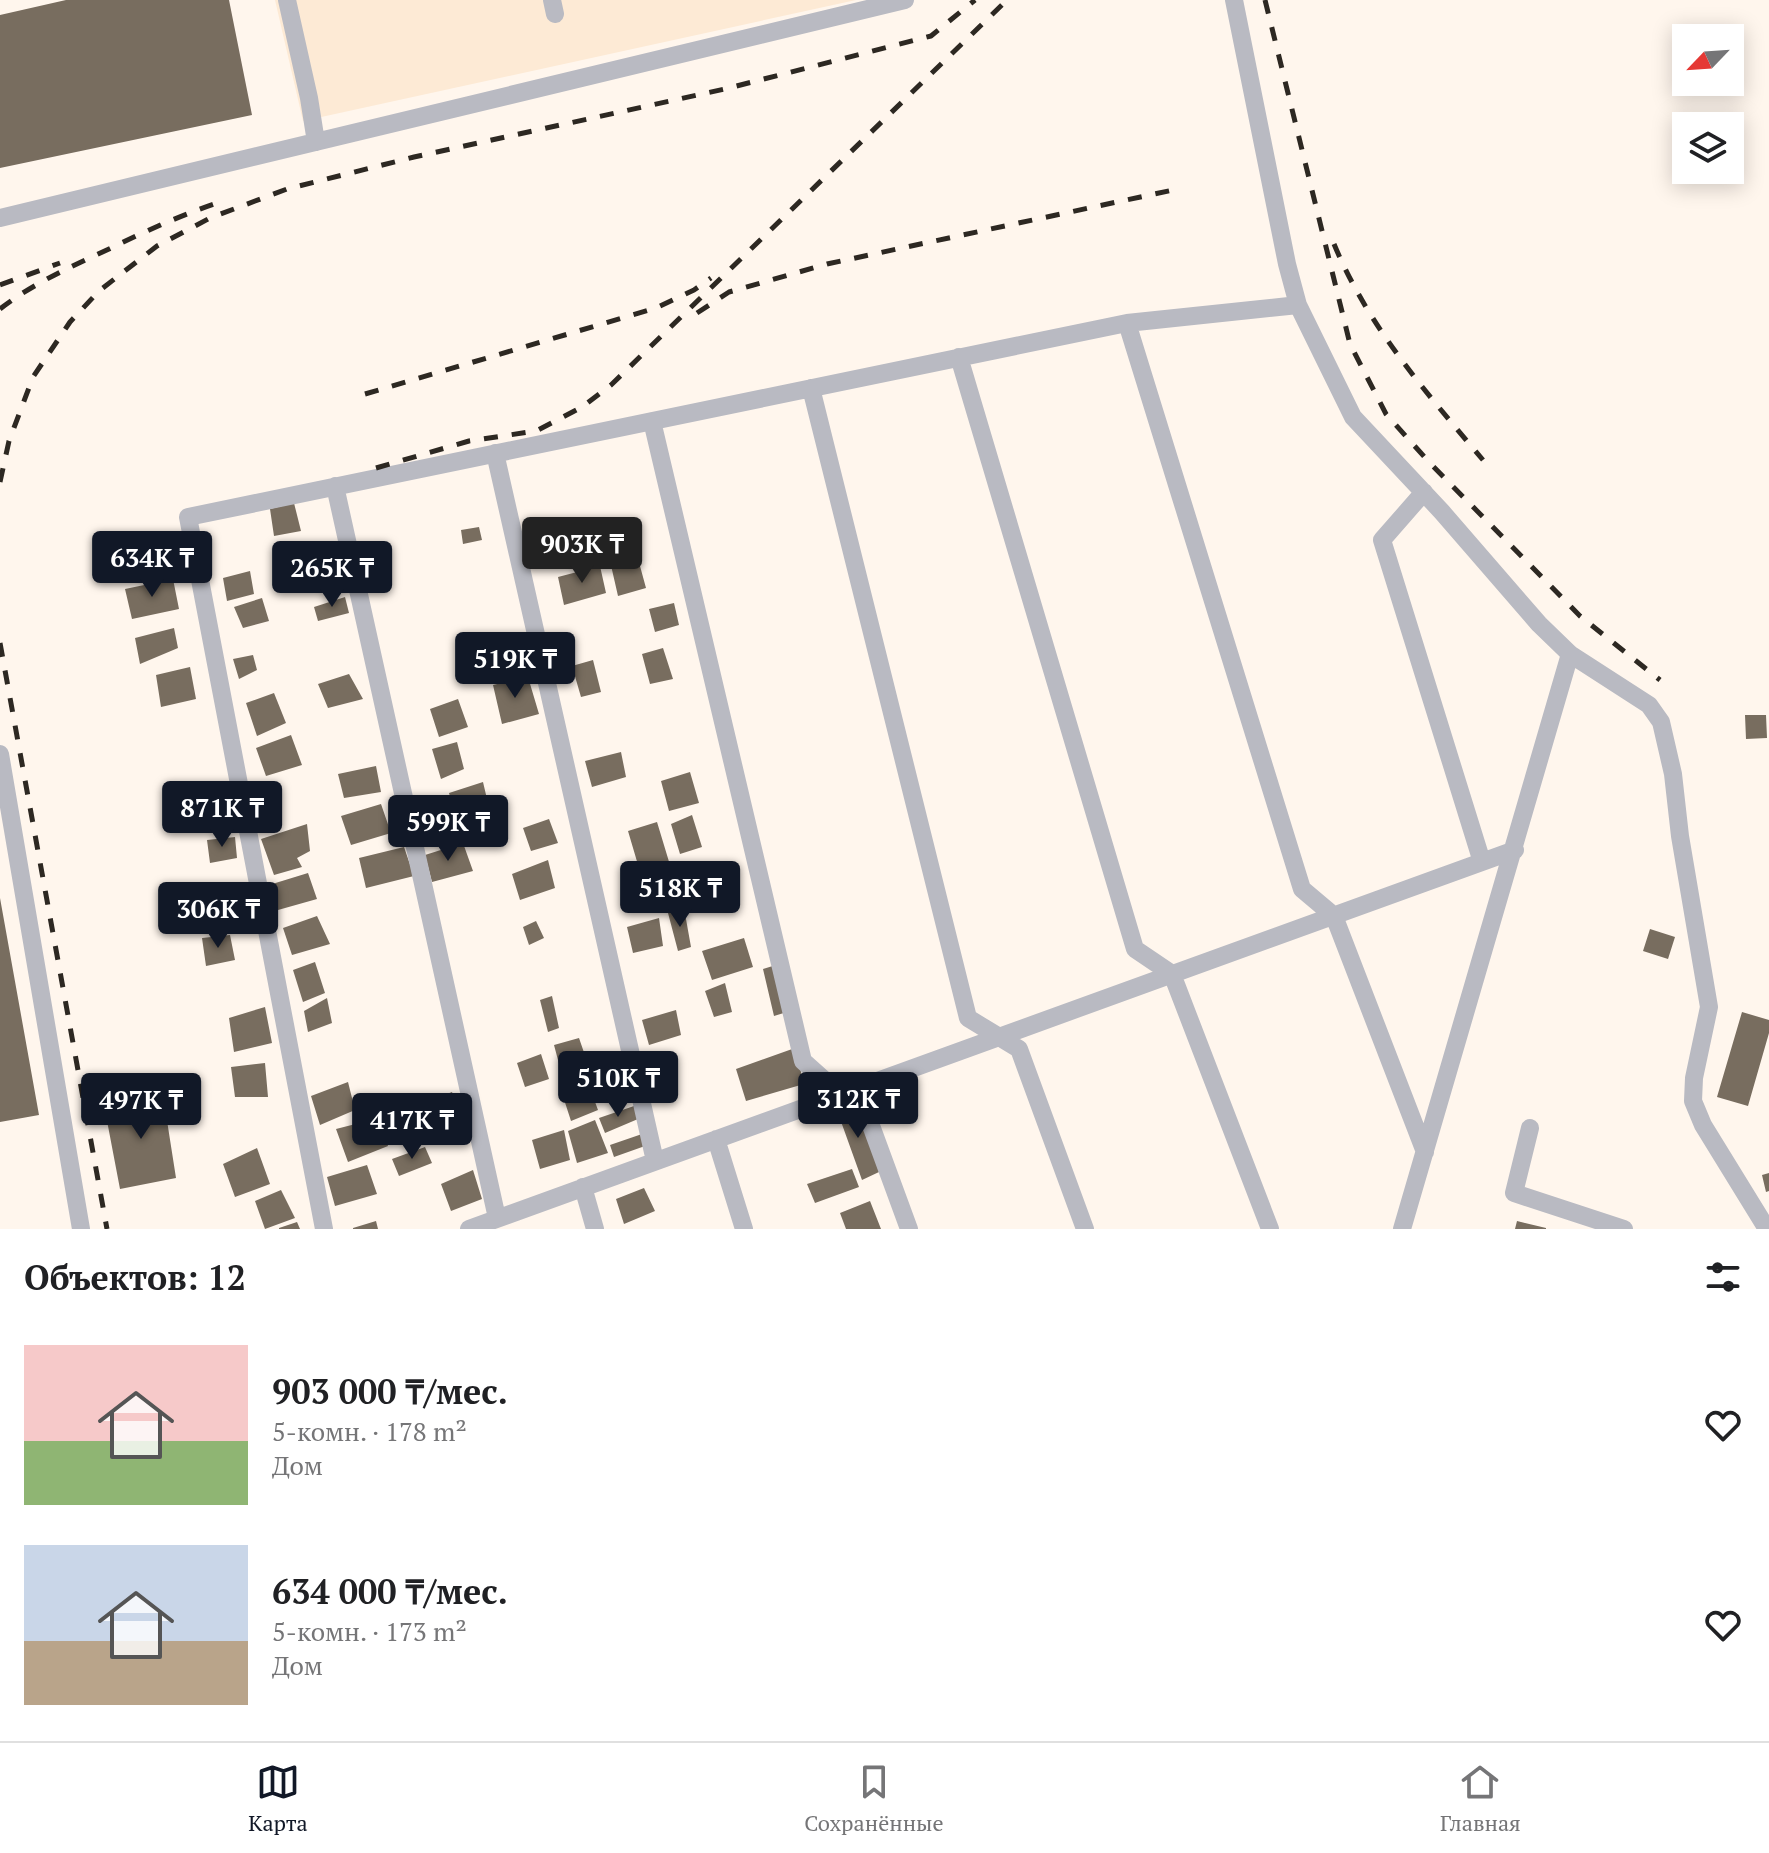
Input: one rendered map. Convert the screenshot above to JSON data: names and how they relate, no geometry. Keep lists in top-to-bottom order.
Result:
{
  "north": "bottom left",
  "page": {
    "price": [
      "903K ₸",
      "634K ₸",
      "265K ₸",
      "519K ₸",
      "871K ₸",
      "599K ₸",
      "518K ₸",
      "306K ₸",
      "510K ₸",
      "312K ₸",
      "497K ₸",
      "417K ₸"
    ],
    "heading": "Объектов: 12",
    "list": [
      {
        "name": "903 000 ₸/мес.",
        "note": "5-комн. · 178 m² · Дом"
      },
      {
        "name": "634 000 ₸/мес.",
        "note": "5-комн. · 173 m² · Дом"
      }
    ],
    "tabs": ["Карта", "Сохранённые", "Главная"]
  }
}
